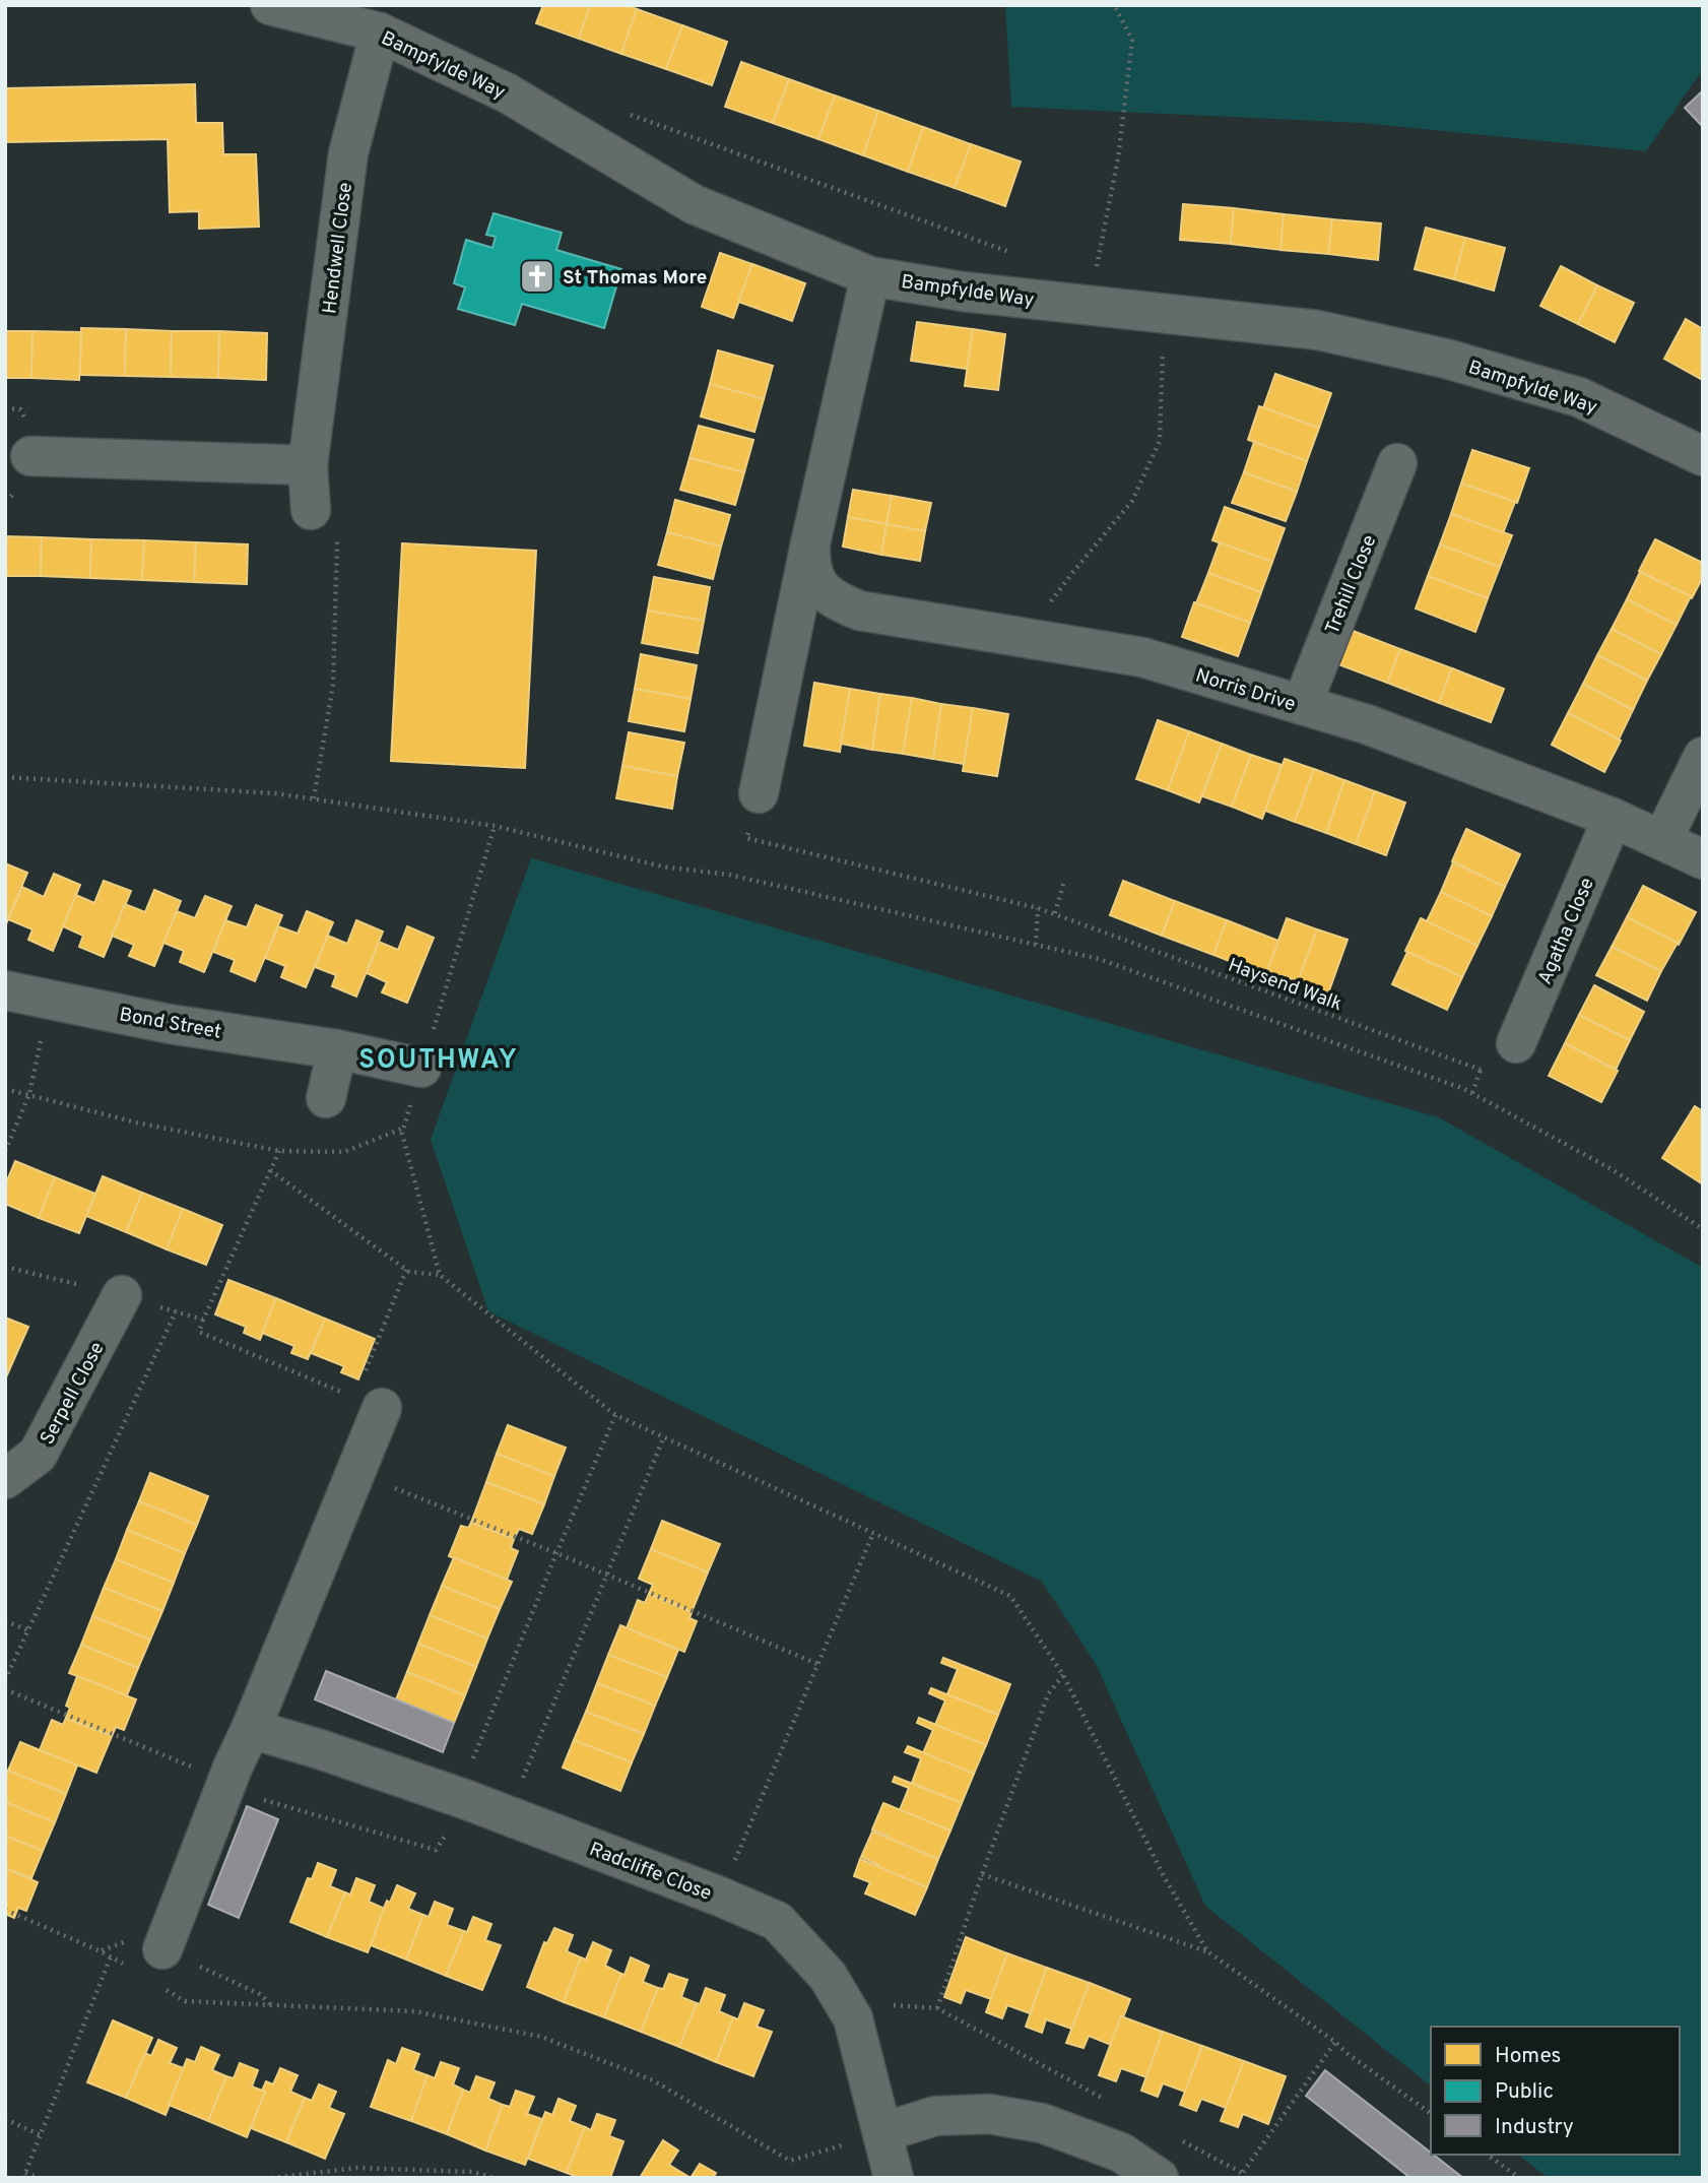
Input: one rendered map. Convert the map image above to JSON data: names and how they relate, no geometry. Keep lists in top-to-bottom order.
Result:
{
  "streets": {
    "street": [
      "Bampfylde Way",
      "Hendwell Close",
      "Trehill Close",
      "Norris Drive",
      "Agatha Close",
      "Bond Street",
      "Serpell Close",
      "Radcliffe Close"
    ],
    "path": ["Haysend Walk"]
  },
  "crossings": [
    ["Bampfylde Way", "Hendwell Close"],
    ["Bampfylde Way", "Norris Drive"],
    ["Trehill Close", "Norris Drive"],
    ["Norris Drive", "Agatha Close"],
    ["Norris Drive", "Haysend Walk"]
  ],
  "districts": ["SOUTHWAY"],
  "places": {
    "church": ["St Thomas More"]
  },
  "legend": ["Homes", "Public", "Industry"]
}
